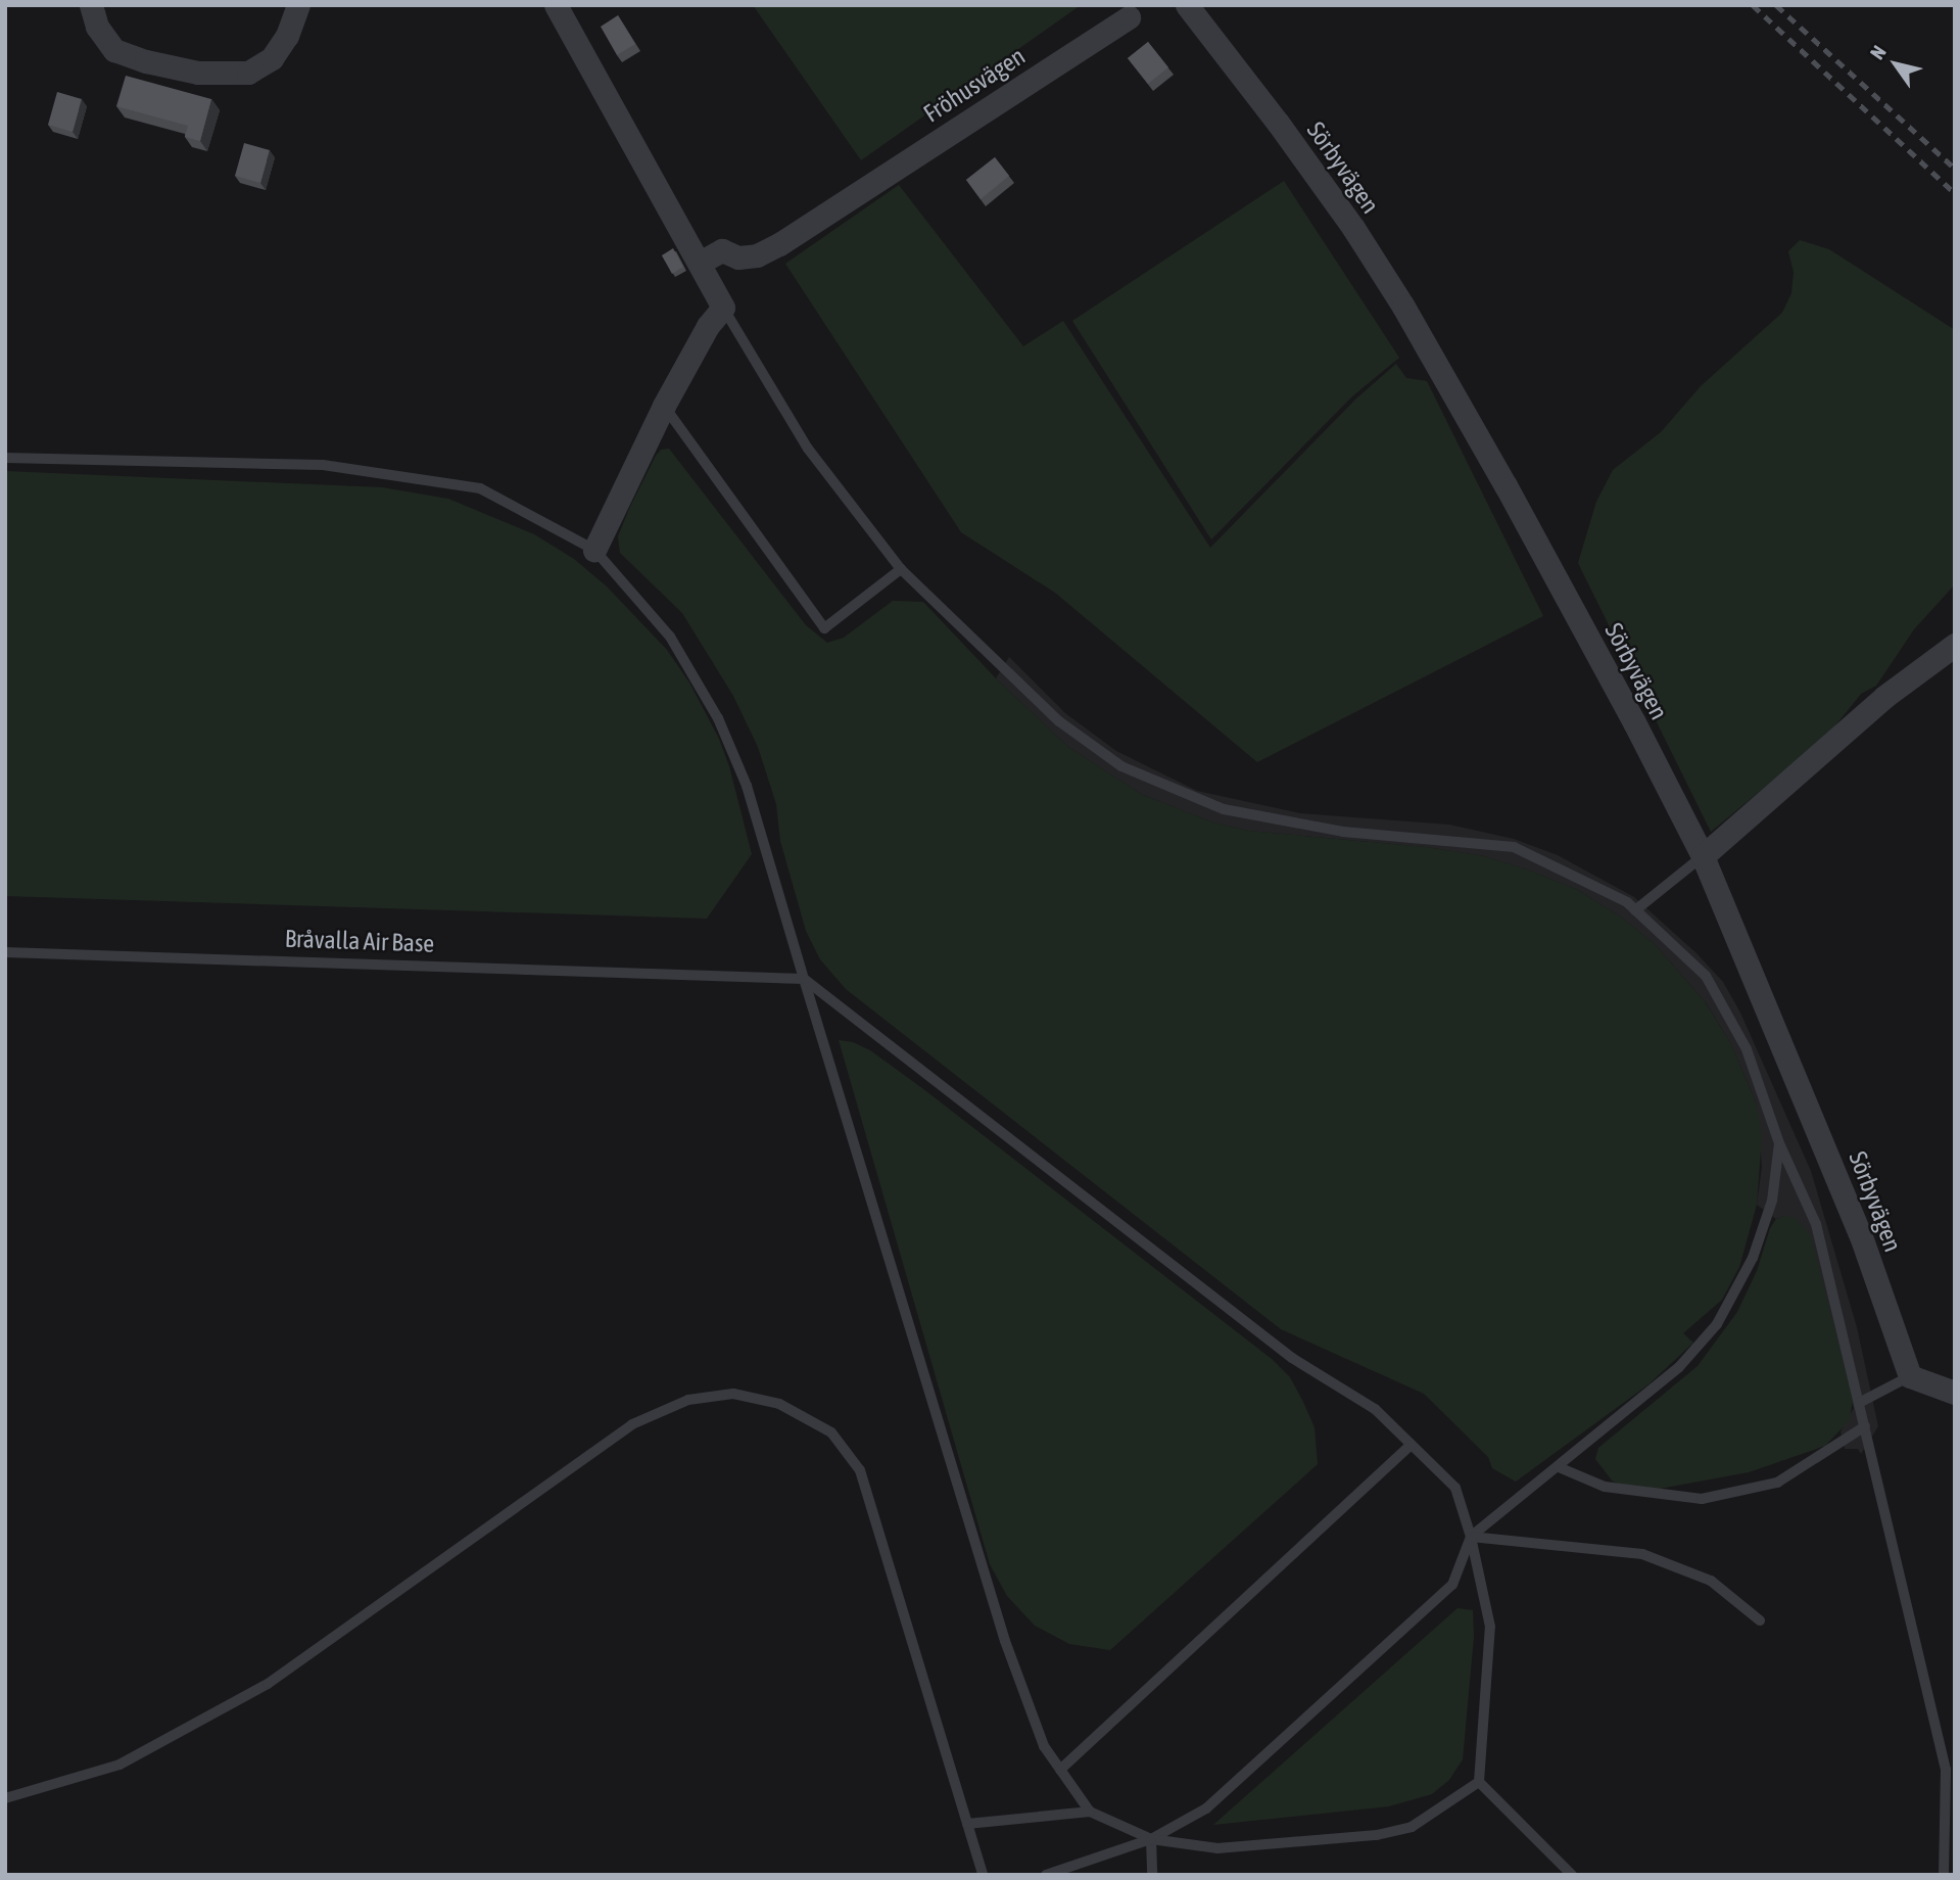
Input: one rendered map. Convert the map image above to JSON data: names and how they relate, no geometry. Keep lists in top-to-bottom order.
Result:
{
  "streets": {
    "street": ["Fröhusvägen", "Sörbyvägen"],
    "lane": ["Bråvalla Air Base"]
  },
  "north": "top left"
}
